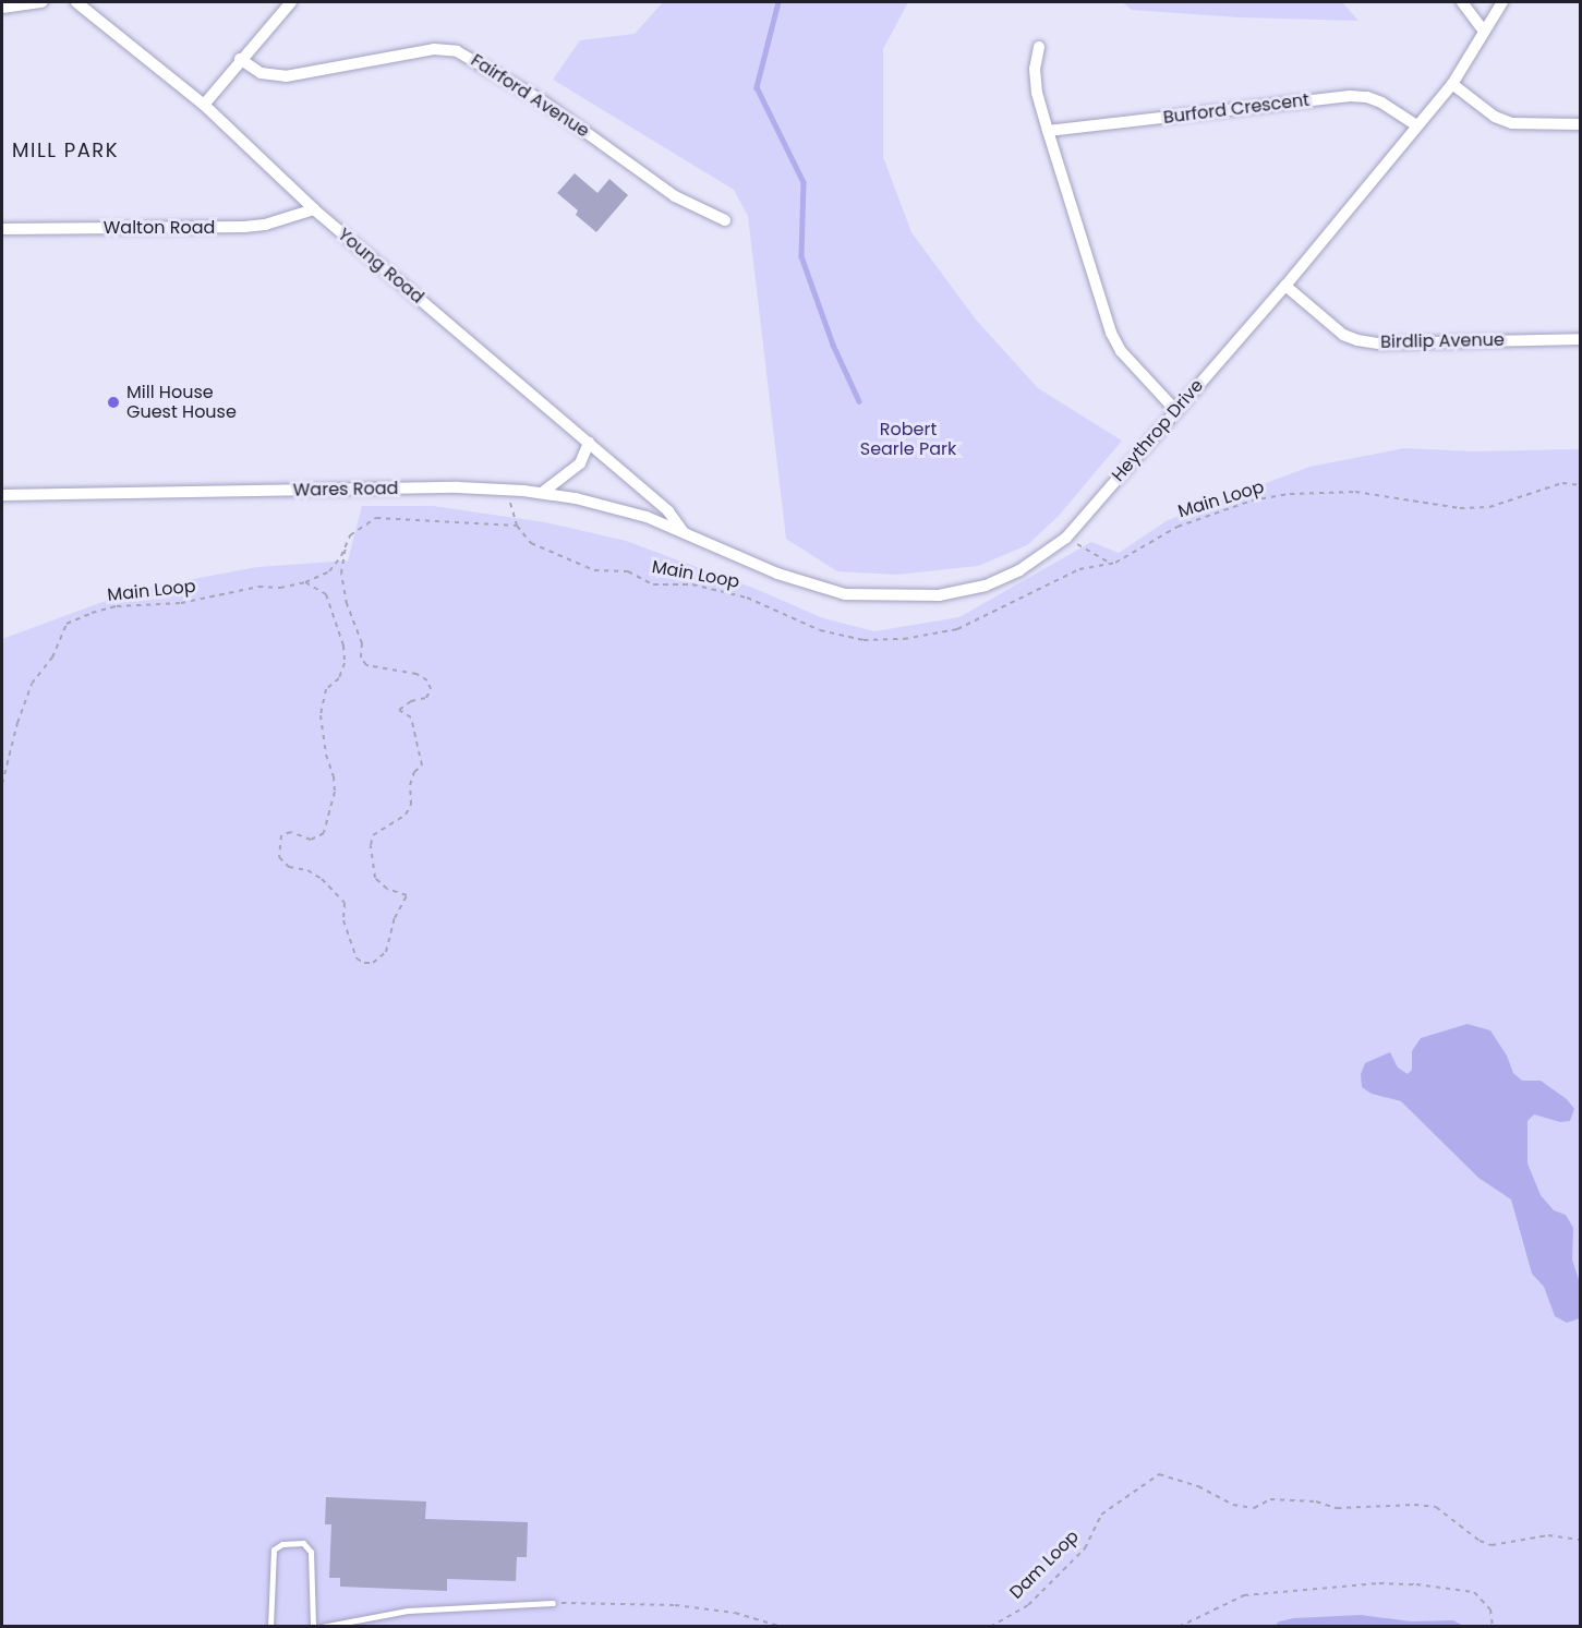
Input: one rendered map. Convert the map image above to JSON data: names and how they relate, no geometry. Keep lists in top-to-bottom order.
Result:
{
  "streets": {
    "street": [
      "Fairford Avenue",
      "Burford Crescent",
      "Walton Road",
      "Young Road",
      "Birdlip Avenue",
      "Heythrop Drive",
      "Wares Road"
    ],
    "path": ["Main Loop", "Dam Loop"]
  },
  "crossings": [
    ["Burford Crescent", "Heythrop Drive"],
    ["Walton Road", "Young Road"],
    ["Young Road", "Heythrop Drive"],
    ["Young Road", "Wares Road"],
    ["Birdlip Avenue", "Heythrop Drive"],
    ["Heythrop Drive", "Wares Road"]
  ],
  "districts": ["MILL PARK"],
  "parks": ["Robert Searle Park"],
  "places": ["Mill House Guest House"]
}
